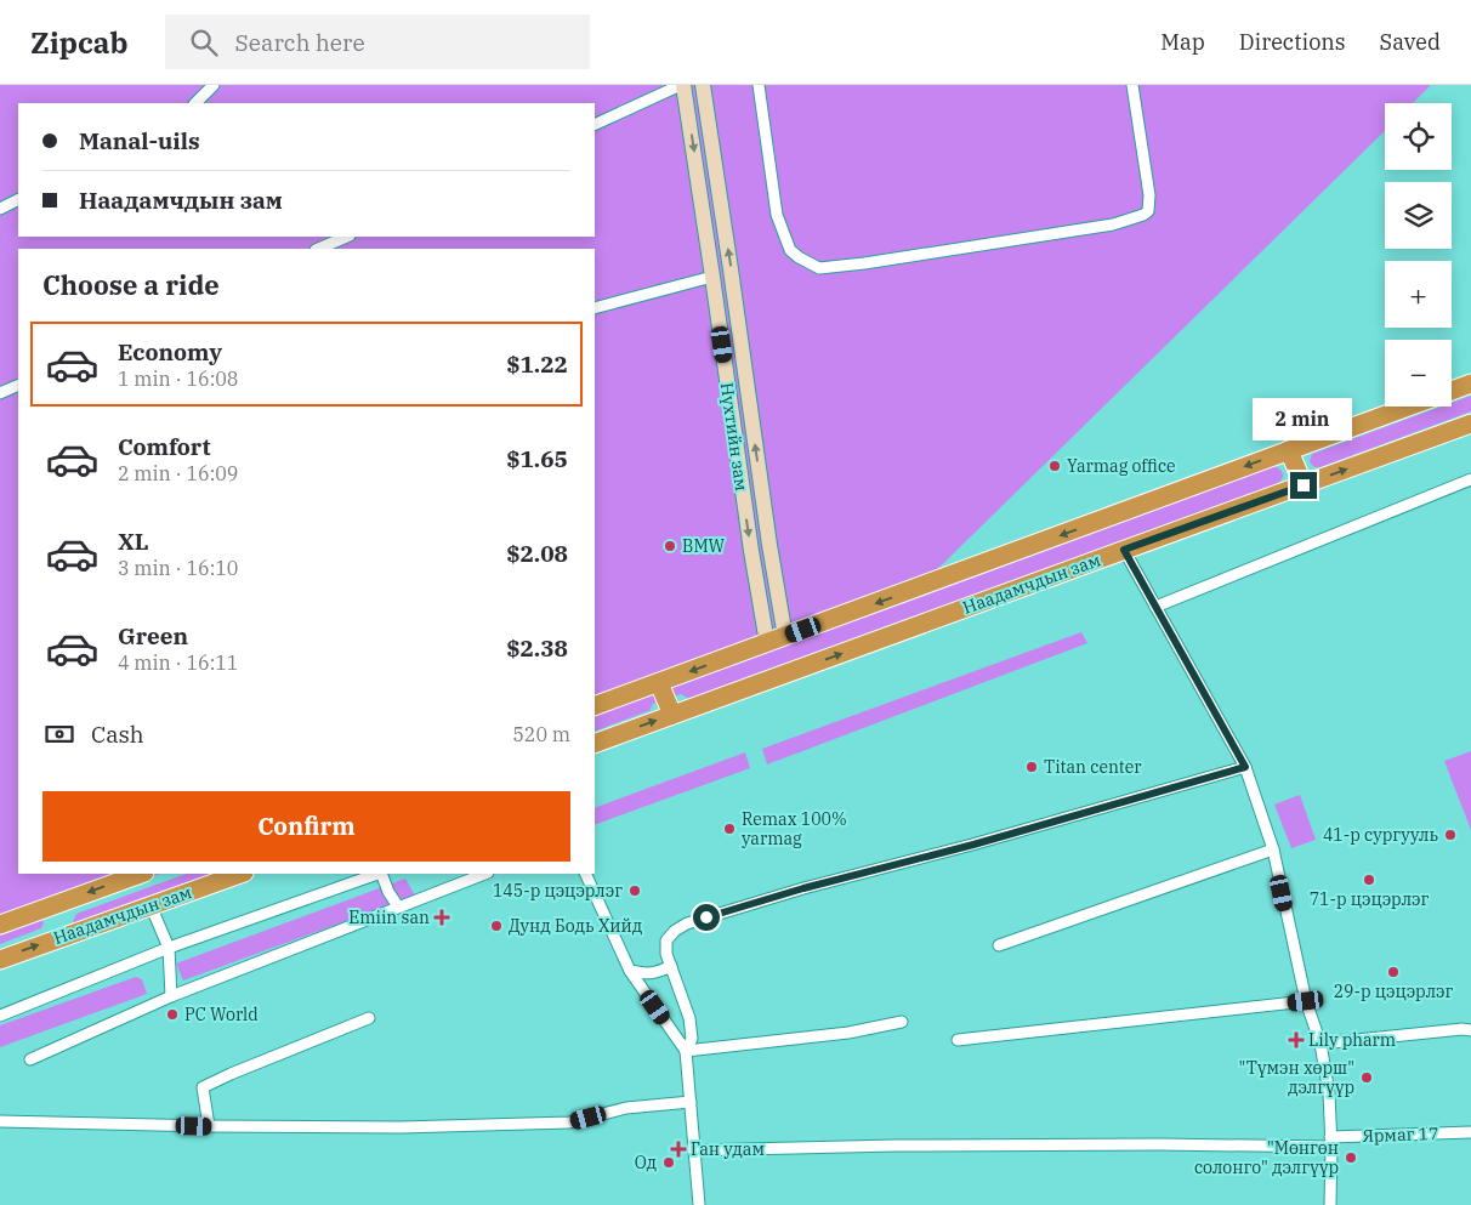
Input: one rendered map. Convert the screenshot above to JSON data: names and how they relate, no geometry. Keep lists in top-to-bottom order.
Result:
{
  "streets": {
    "highway": ["Наадамчдын зам"],
    "main road": ["Нүхтийн зам"],
    "street": ["Ярмаг 17"]
  },
  "places": {
    "other": [
      "Yarmag office",
      "BMW",
      "Titan center",
      "Remax 100% yarmag",
      "41-р сургууль",
      "71-р цэцэрлэг",
      "145-р цэцэрлэг",
      "Дунд Бодь Хийд",
      "29-р цэцэрлэг",
      "PC World",
      "\"Түмэн хөрш\" дэлгүүр",
      "\"Мөнгөн солонго\" дэлгүүр",
      "Од"
    ],
    "health": ["Emiin san", "Lily pharm", "Ган удам"]
  },
  "page": {
    "header": "Zipcab",
    "search": "Search here",
    "nav": ["Map", "Directions", "Saved"],
    "map_buttons": ["+", "−"],
    "banner": ["Manal-uils", "Наадамчдын зам"],
    "heading": "Choose a ride",
    "list": [
      {
        "name": "Economy",
        "note": "1 min · 16:08",
        "value": "$1.22"
      },
      {
        "name": "Comfort",
        "note": "2 min · 16:09",
        "value": "$1.65"
      },
      {
        "name": "XL",
        "note": "3 min · 16:10",
        "value": "$2.08"
      },
      {
        "name": "Green",
        "note": "4 min · 16:11",
        "value": "$2.38"
      }
    ],
    "bubble": "2 min",
    "pay": ["Cash", "520 m"],
    "buttons": "Confirm"
  }
}
